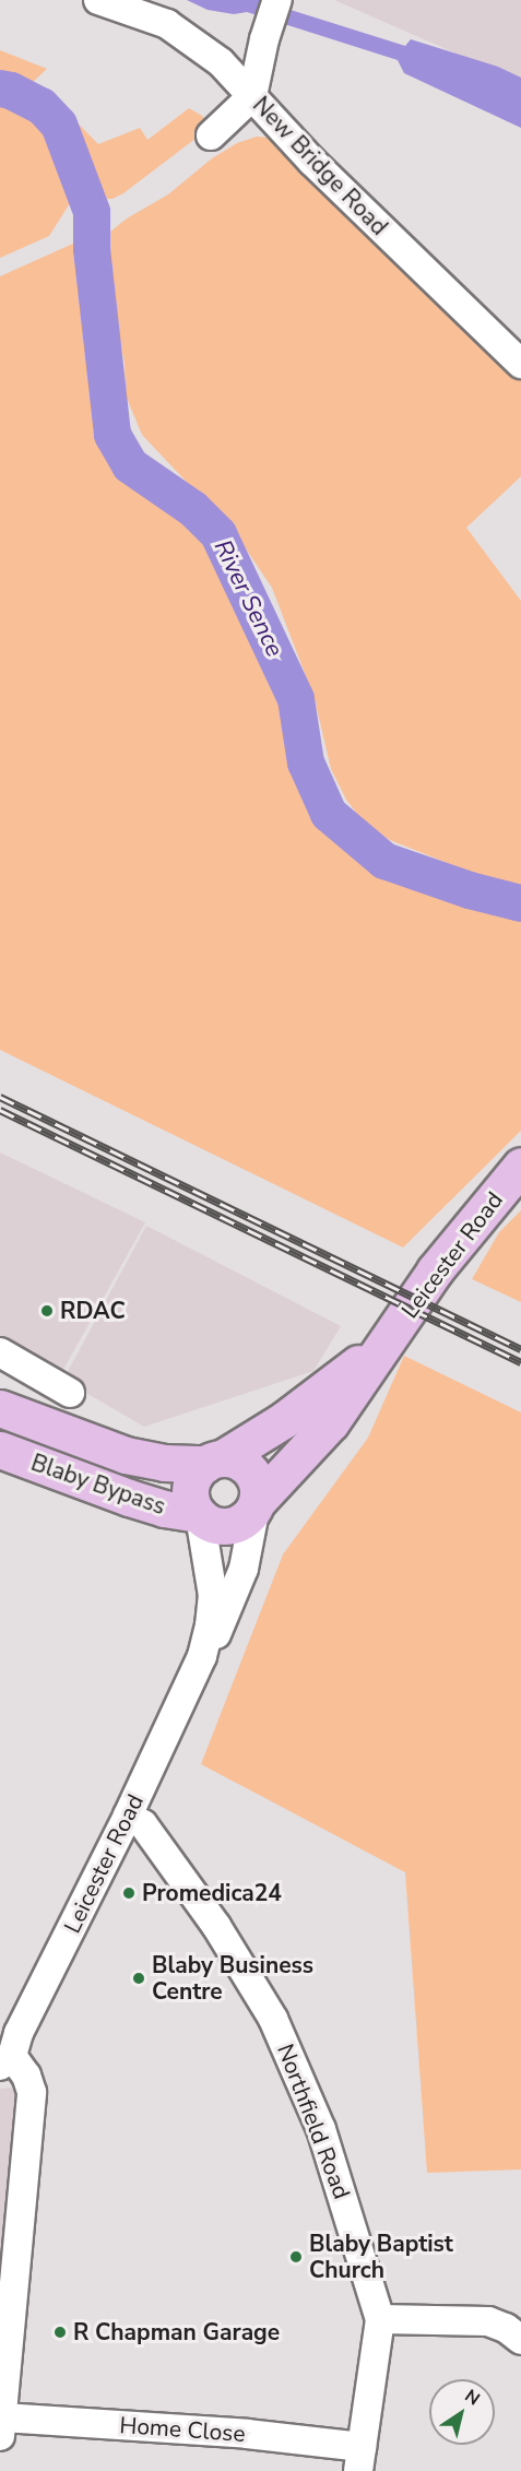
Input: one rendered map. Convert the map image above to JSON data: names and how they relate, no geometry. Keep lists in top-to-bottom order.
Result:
{
  "streets": {
    "main road": ["Leicester Road", "Blaby Bypass"],
    "street": ["New Bridge Road", "Northfield Road", "Home Close"]
  },
  "crossings": [
    ["Leicester Road", "Blaby Bypass"],
    ["Leicester Road", "Northfield Road"],
    ["Northfield Road", "Home Close"]
  ],
  "water": ["River Sence"],
  "places": [
    "RDAC",
    "Promedica24",
    "Blaby Business Centre",
    "Blaby Baptist Church",
    "R Chapman Garage"
  ],
  "north": "top right"
}
